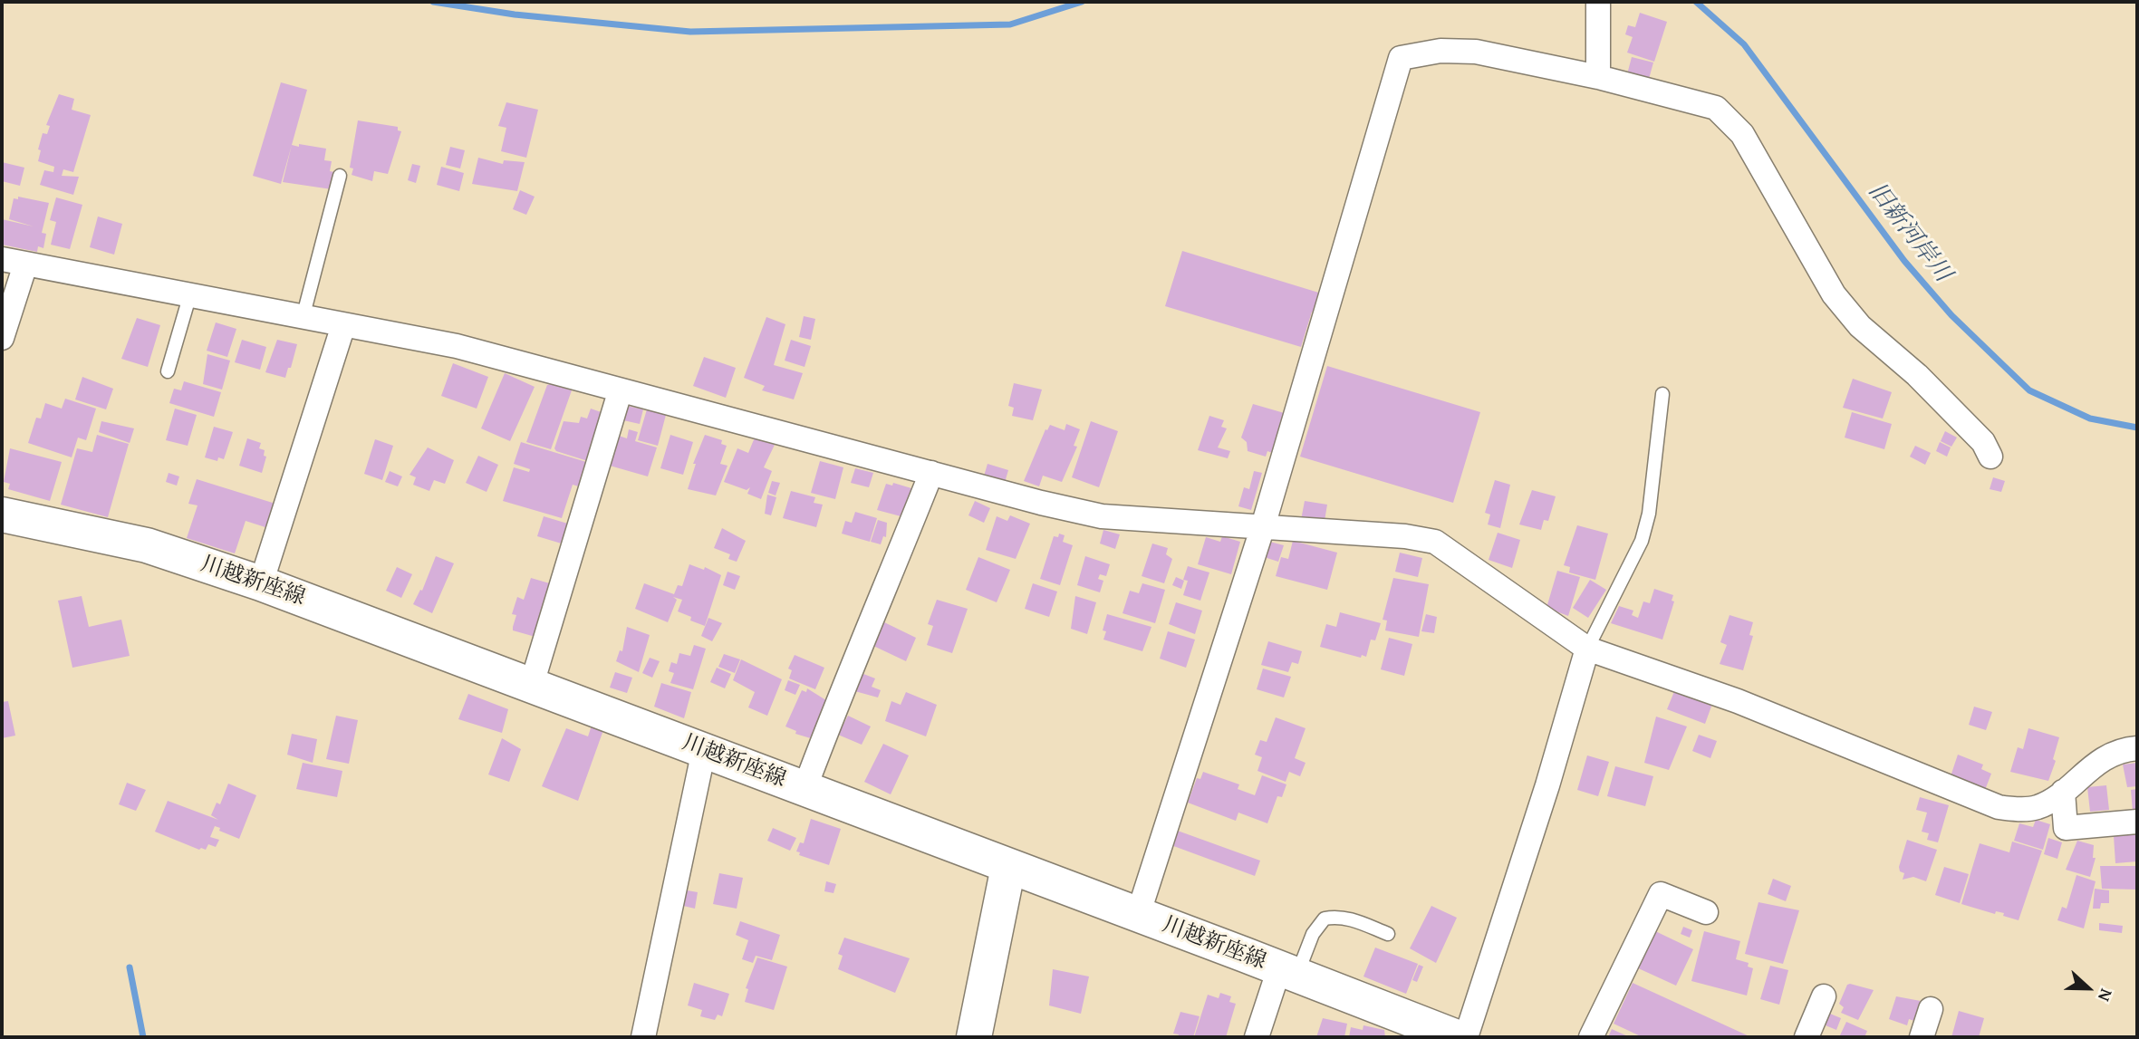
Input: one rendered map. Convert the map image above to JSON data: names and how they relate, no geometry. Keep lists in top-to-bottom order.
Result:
{
  "streets": {
    "main road": ["川越新座線"]
  },
  "water": ["旧新河岸川"],
  "north": "right"
}
